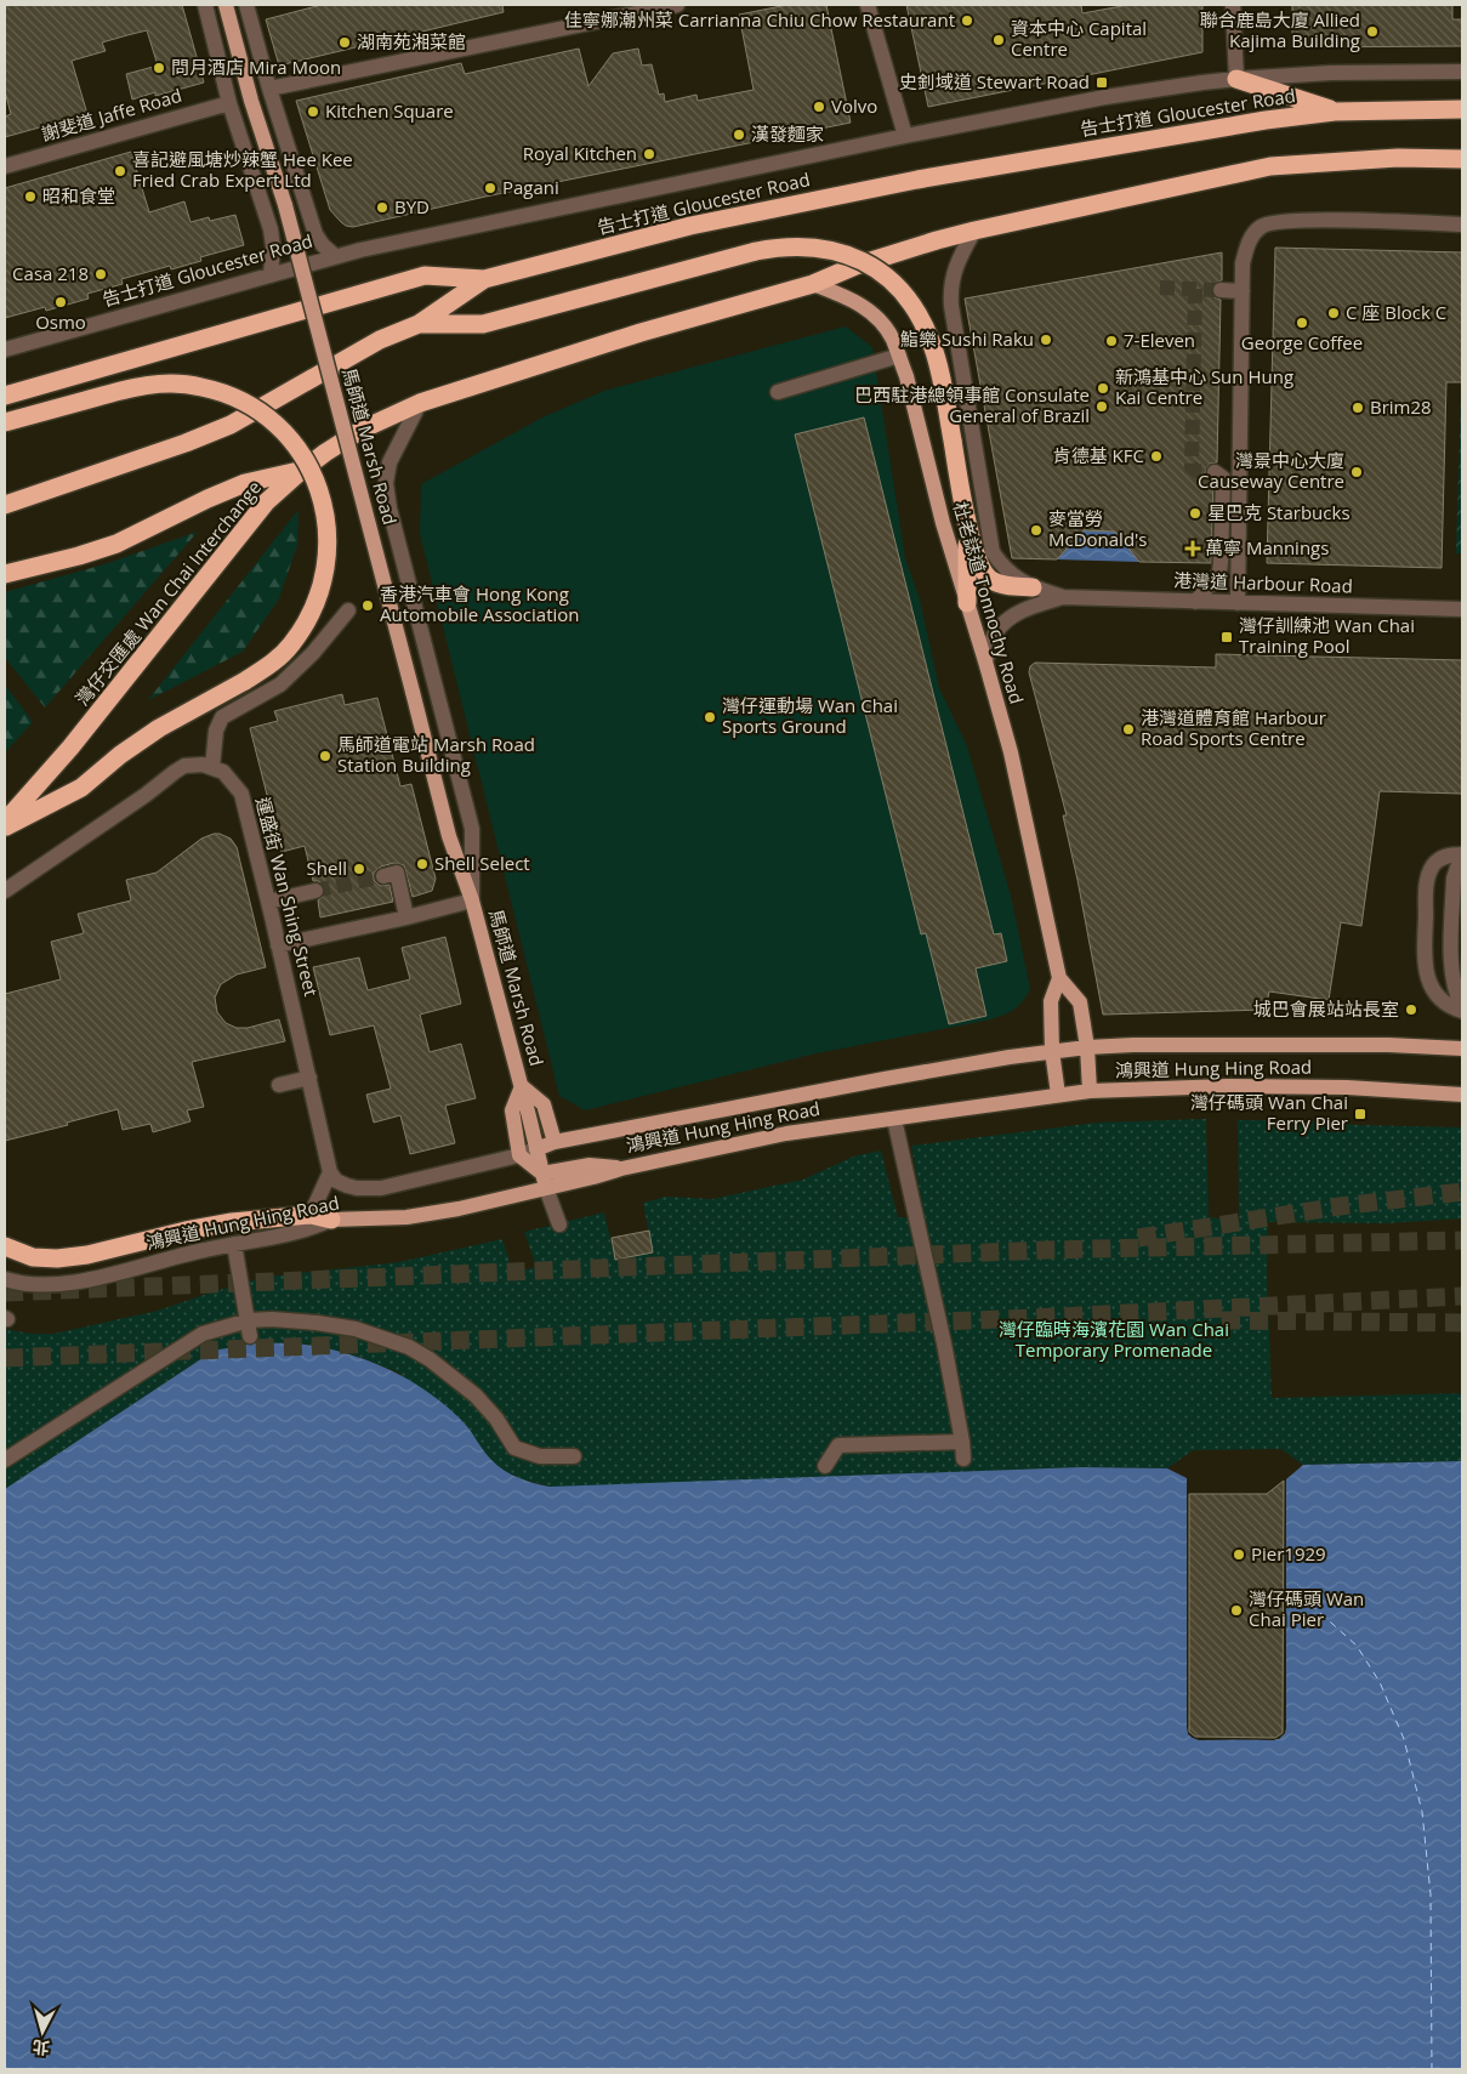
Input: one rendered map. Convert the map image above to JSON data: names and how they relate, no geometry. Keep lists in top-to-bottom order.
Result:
{
  "streets": {
    "highway": ["告士打道 Gloucester Road", "灣仔交匯處 Wan Chai Interchange"],
    "main road": ["馬師道 Marsh Road", "杜老誌道 Tonnochy Road", "鴻興道 Hung Hing Road"],
    "street": ["謝斐道 Jaffe Road", "港灣道 Harbour Road", "運盛街 Wan Shing Street"]
  },
  "crossings": [
    ["馬師道 Marsh Road", "灣仔交匯處 Wan Chai Interchange"],
    ["馬師道 Marsh Road", "鴻興道 Hung Hing Road"],
    ["港灣道 Harbour Road", "杜老誌道 Tonnochy Road"],
    ["杜老誌道 Tonnochy Road", "鴻興道 Hung Hing Road"],
    ["運盛街 Wan Shing Street", "鴻興道 Hung Hing Road"]
  ],
  "parks": ["灣仔臨時海濱花園 Wan Chai Temporary Promenade"],
  "places": {
    "other": [
      "佳寧娜潮州菜 Carrianna Chiu Chow Restaurant",
      "聯合鹿島大廈 Allied Kajima Building",
      "資本中心 Capital Centre",
      "湖南苑湘菜館",
      "問月酒店 Mira Moon",
      "Volvo",
      "Kitchen Square",
      "漢發麵家",
      "Royal Kitchen",
      "喜記避風塘炒辣蟹 Hee Kee Fried Crab Expert Ltd",
      "Pagani",
      "昭和食堂",
      "BYD",
      "Casa 218",
      "Osmo",
      "C 座 Block C",
      "George Coffee",
      "鮨樂 Sushi Raku",
      "7-Eleven",
      "新鴻基中心 Sun Hung Kai Centre",
      "巴西駐港總領事館 Consulate General of Brazil",
      "Brim28",
      "肯德基 KFC",
      "灣景中心大廈 Causeway Centre",
      "星巴克 Starbucks",
      "麥當勞 McDonald's",
      "香港汽車會 Hong Kong Automobile Association",
      "灣仔運動場 Wan Chai Sports Ground",
      "港灣道體育館 Harbour Road Sports Centre",
      "馬師道電站 Marsh Road Station Building",
      "Shell Select",
      "Shell",
      "城巴會展站站長室",
      "Pier1929",
      "灣仔碼頭 Wan Chai Pier"
    ],
    "transit": ["史釗域道 Stewart Road", "灣仔訓練池 Wan Chai Training Pool", "灣仔碼頭 Wan Chai Ferry Pier"],
    "health": ["萬寧 Mannings"]
  },
  "north": "bottom"
}
